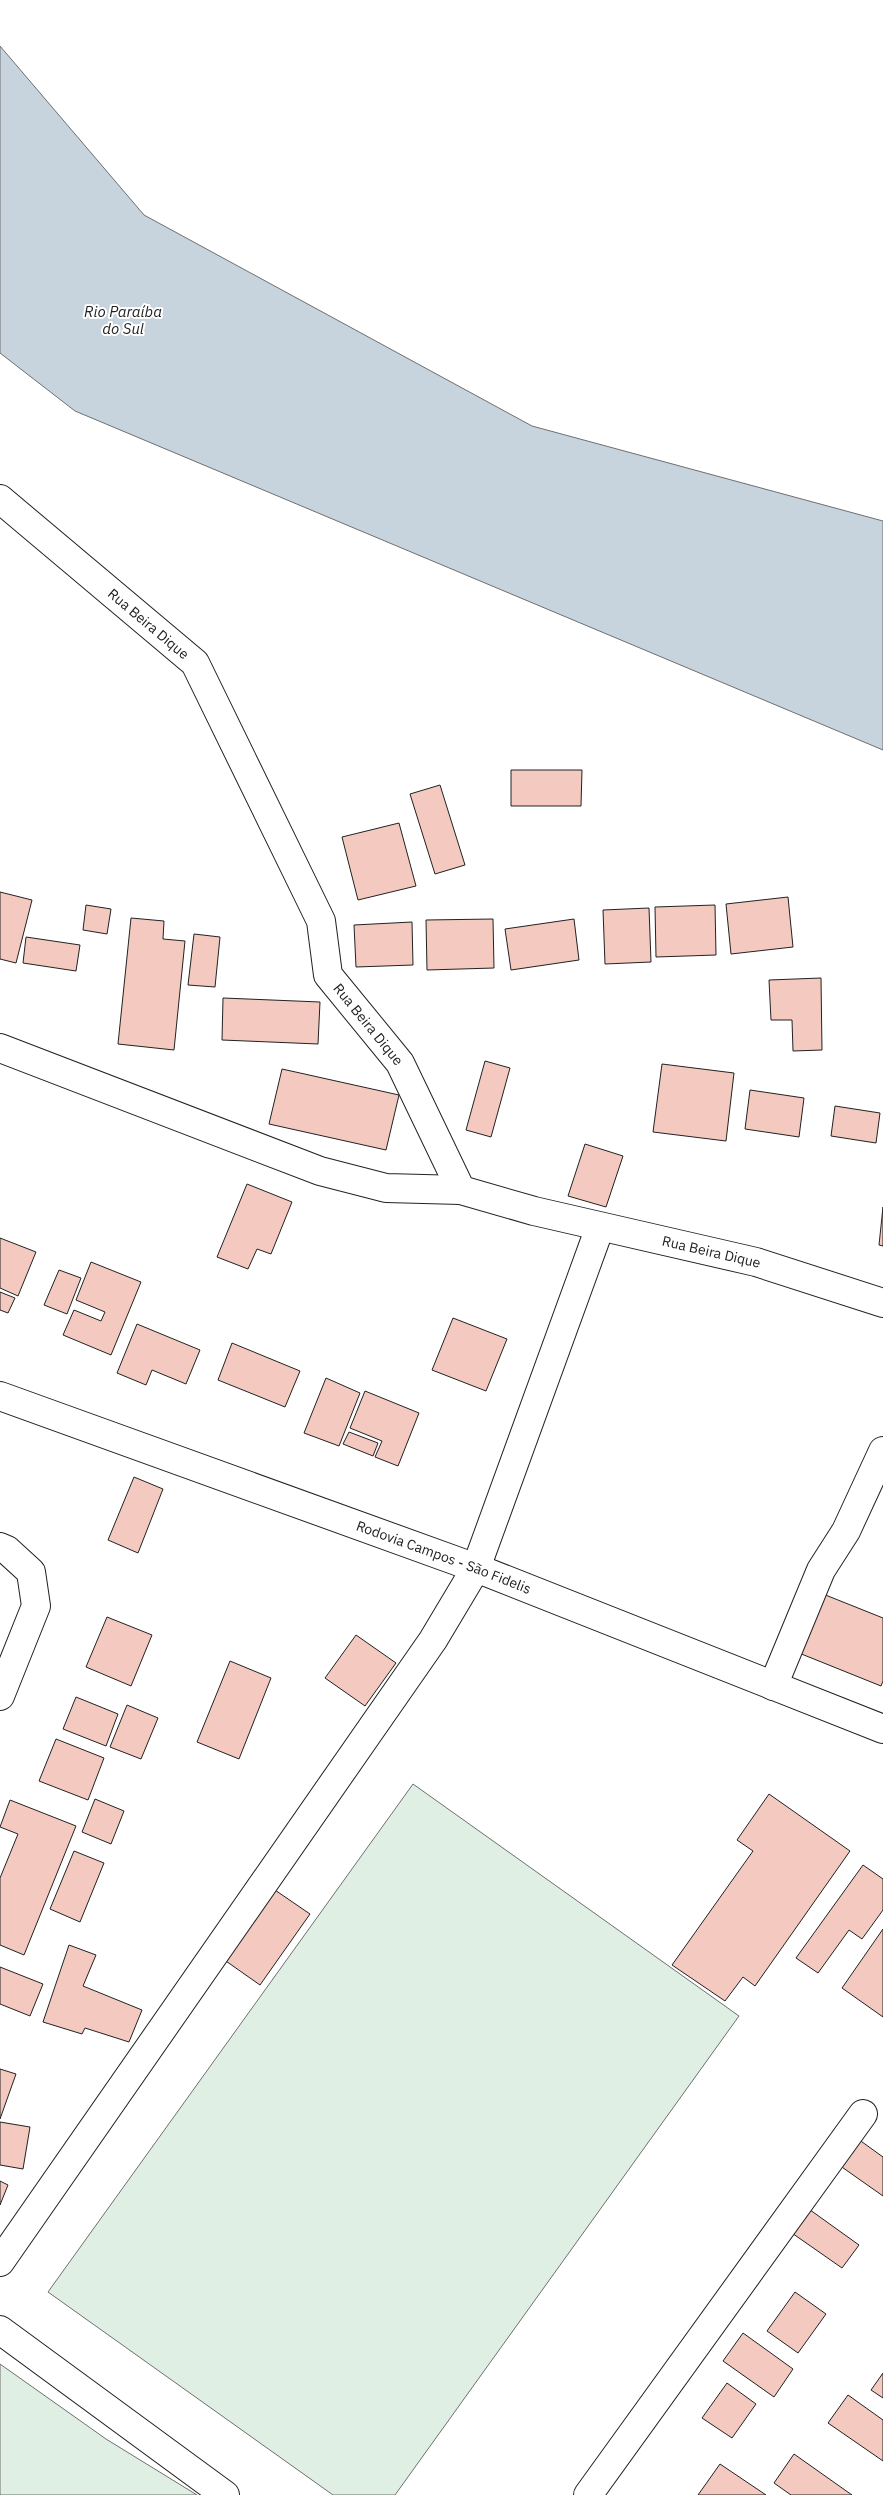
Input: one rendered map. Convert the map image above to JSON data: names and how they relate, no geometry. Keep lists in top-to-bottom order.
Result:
{
  "streets": {
    "street": ["Rua Beira Dique", "Rodovia Campos - São Fidelis"]
  },
  "water": ["Rio Paraíba do Sul"]
}
